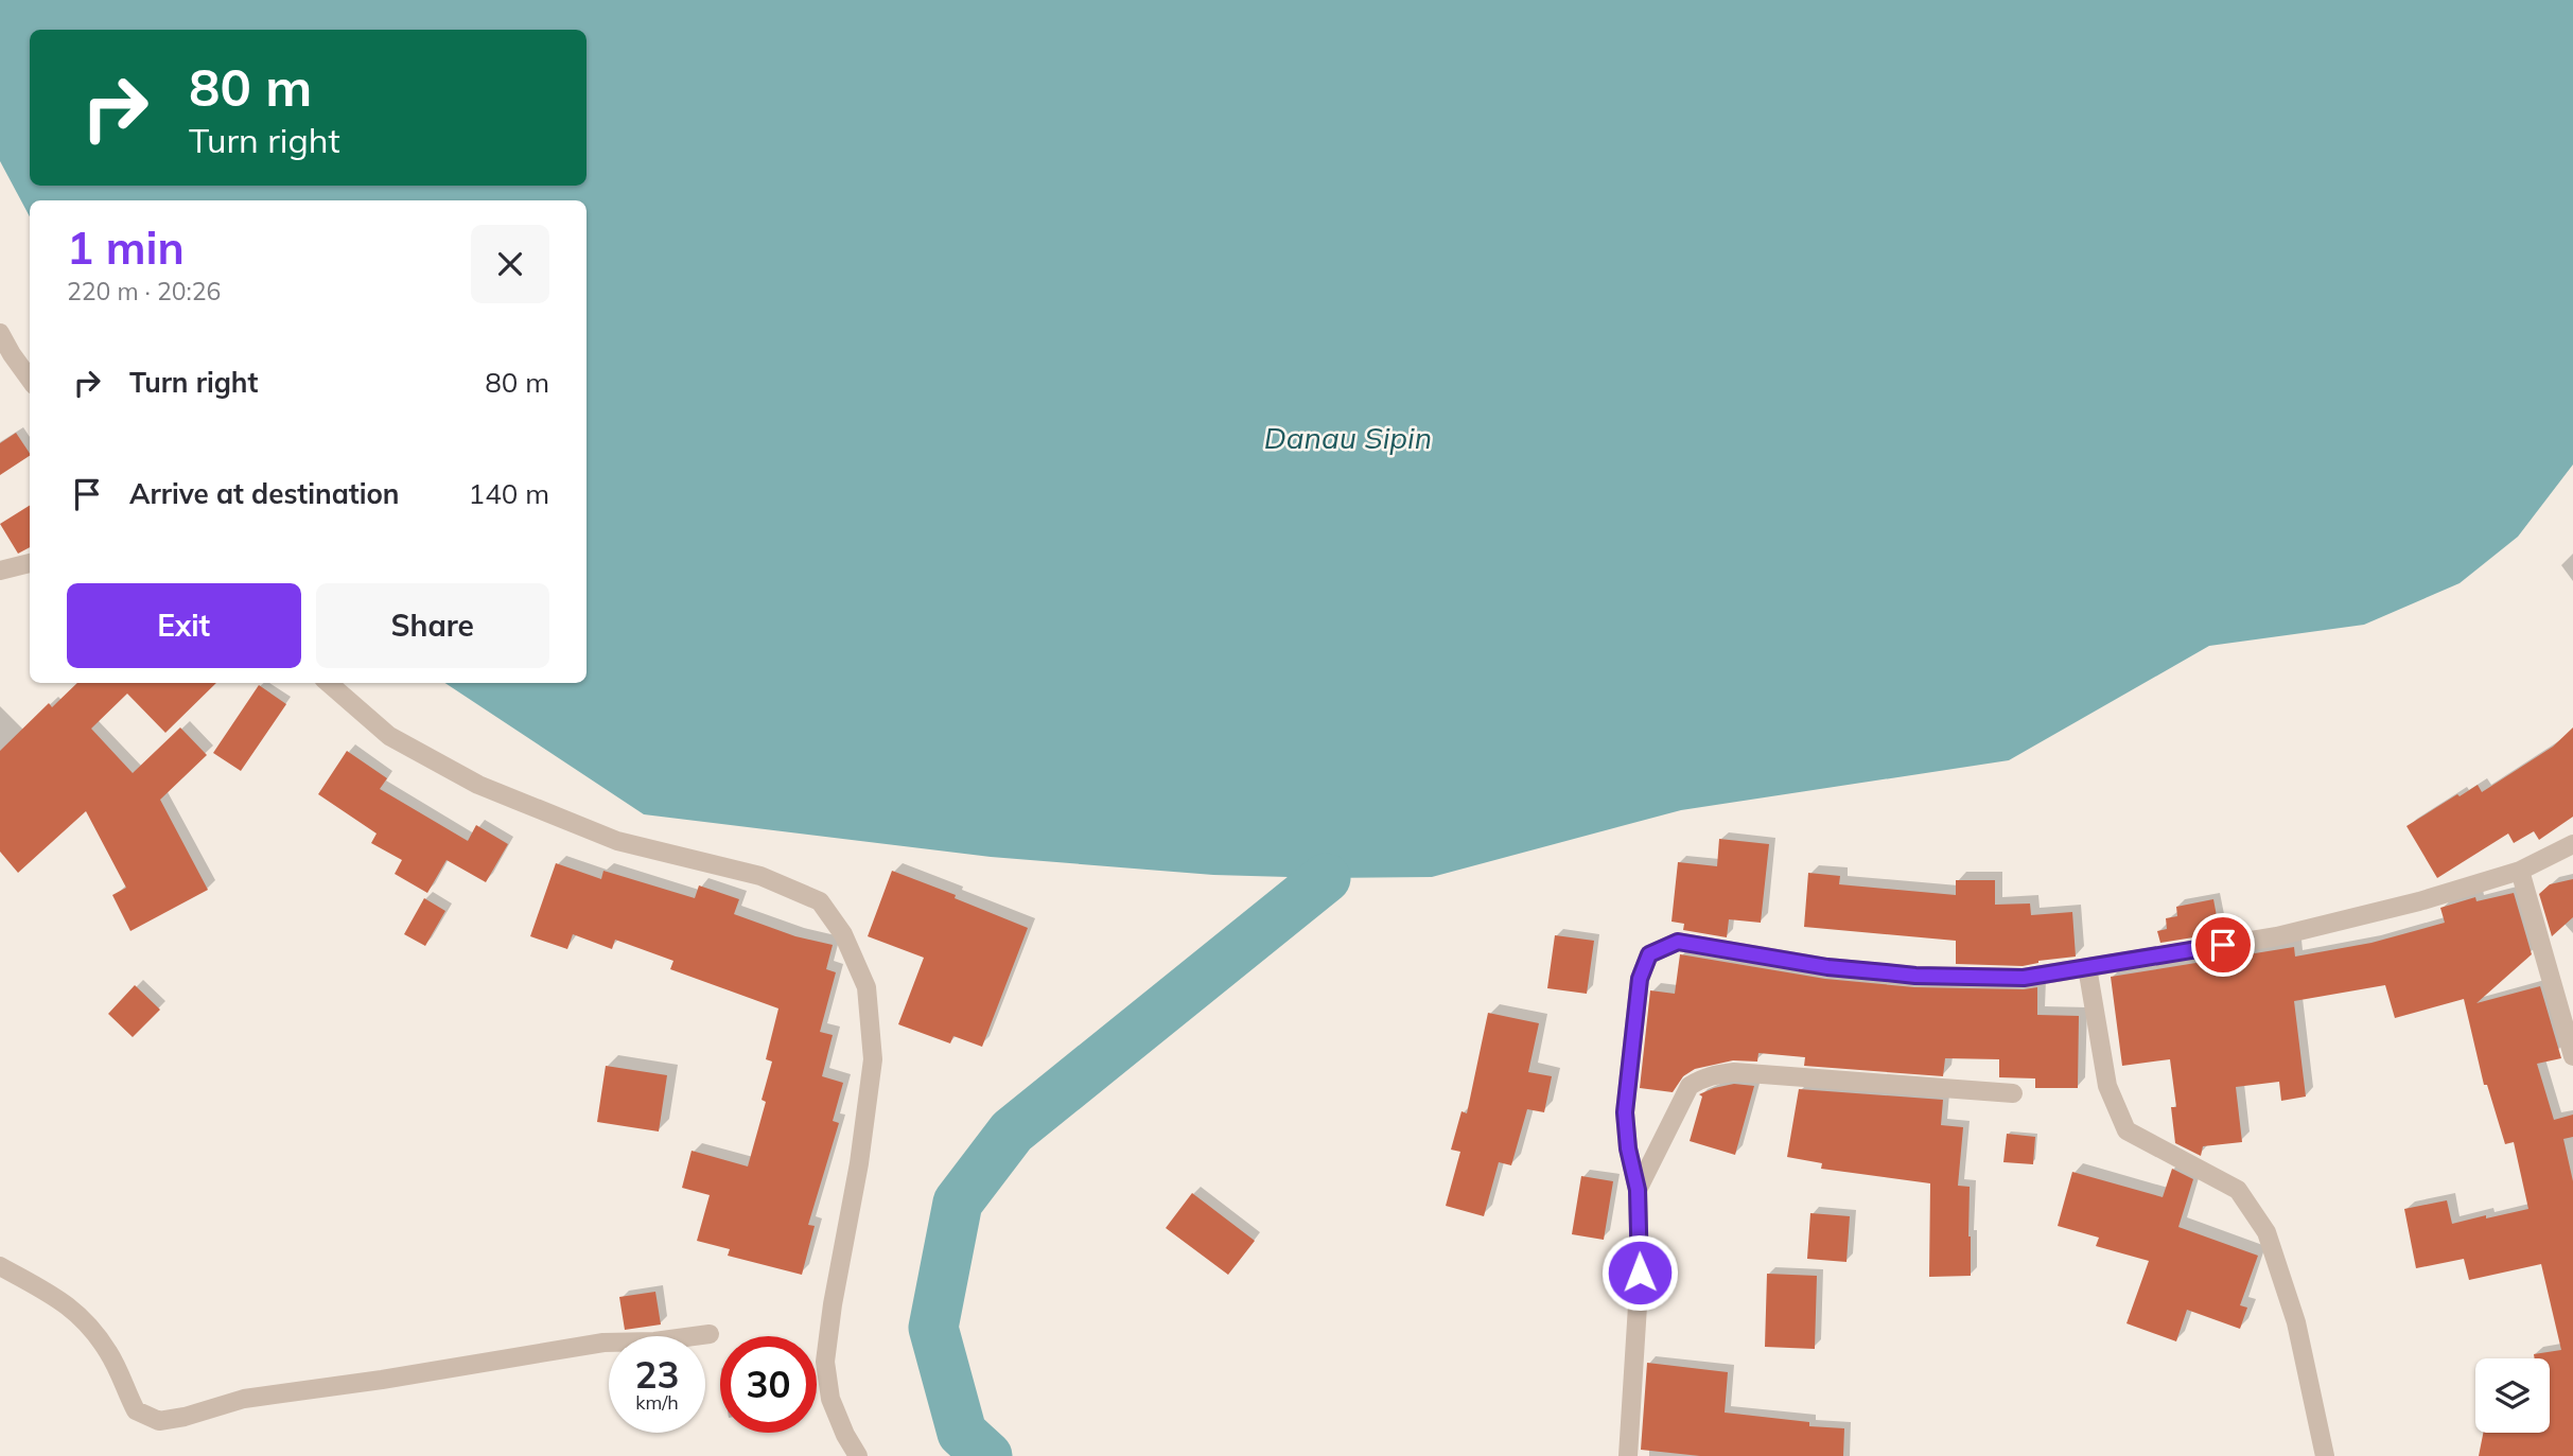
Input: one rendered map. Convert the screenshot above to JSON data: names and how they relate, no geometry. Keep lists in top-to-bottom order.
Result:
{
  "water": ["Danau Sipin"],
  "page": {
    "turn": ["80 m", "Turn right"],
    "heading": ["1 min", "220 m · 20:26"],
    "list": [
      {
        "name": "Turn right",
        "value": "80 m"
      },
      {
        "name": "Arrive at destination",
        "value": "140 m"
      }
    ],
    "buttons": ["Exit", "Share"],
    "speed": "23 km/h",
    "limit": "30"
  }
}
